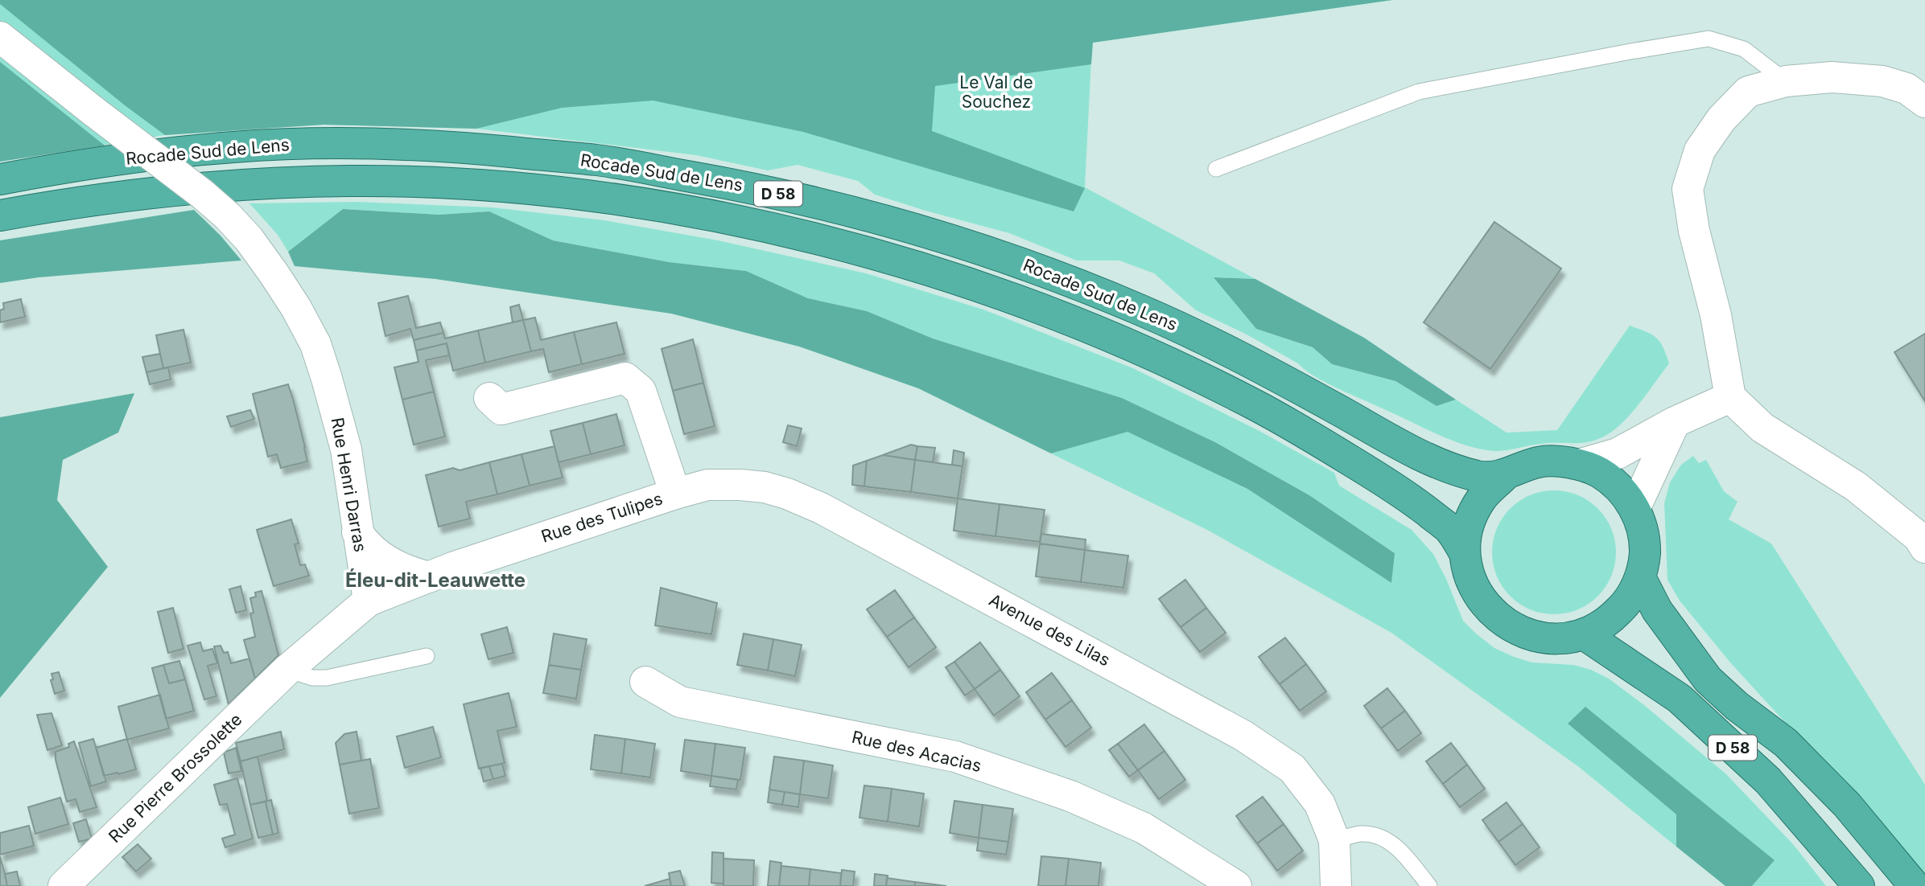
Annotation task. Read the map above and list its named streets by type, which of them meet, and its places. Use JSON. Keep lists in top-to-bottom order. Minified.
{"streets":{"highway":["Rocade Sud de Lens","D 58"],"street":["Rue Henri Darras","Rue des Tulipes","Avenue des Lilas","Rue des Acacias","Rue Pierre Brossolette"]},"crossings":[["Rocade Sud de Lens","D 58"],["Rue Henri Darras","Rue des Tulipes"],["Rue Henri Darras","Rue Pierre Brossolette"],["Rue des Tulipes","Avenue des Lilas"],["Rue des Tulipes","Rue Pierre Brossolette"]],"districts":["Éleu-dit-Leauwette"],"parks":["Le Val de Souchez"]}
